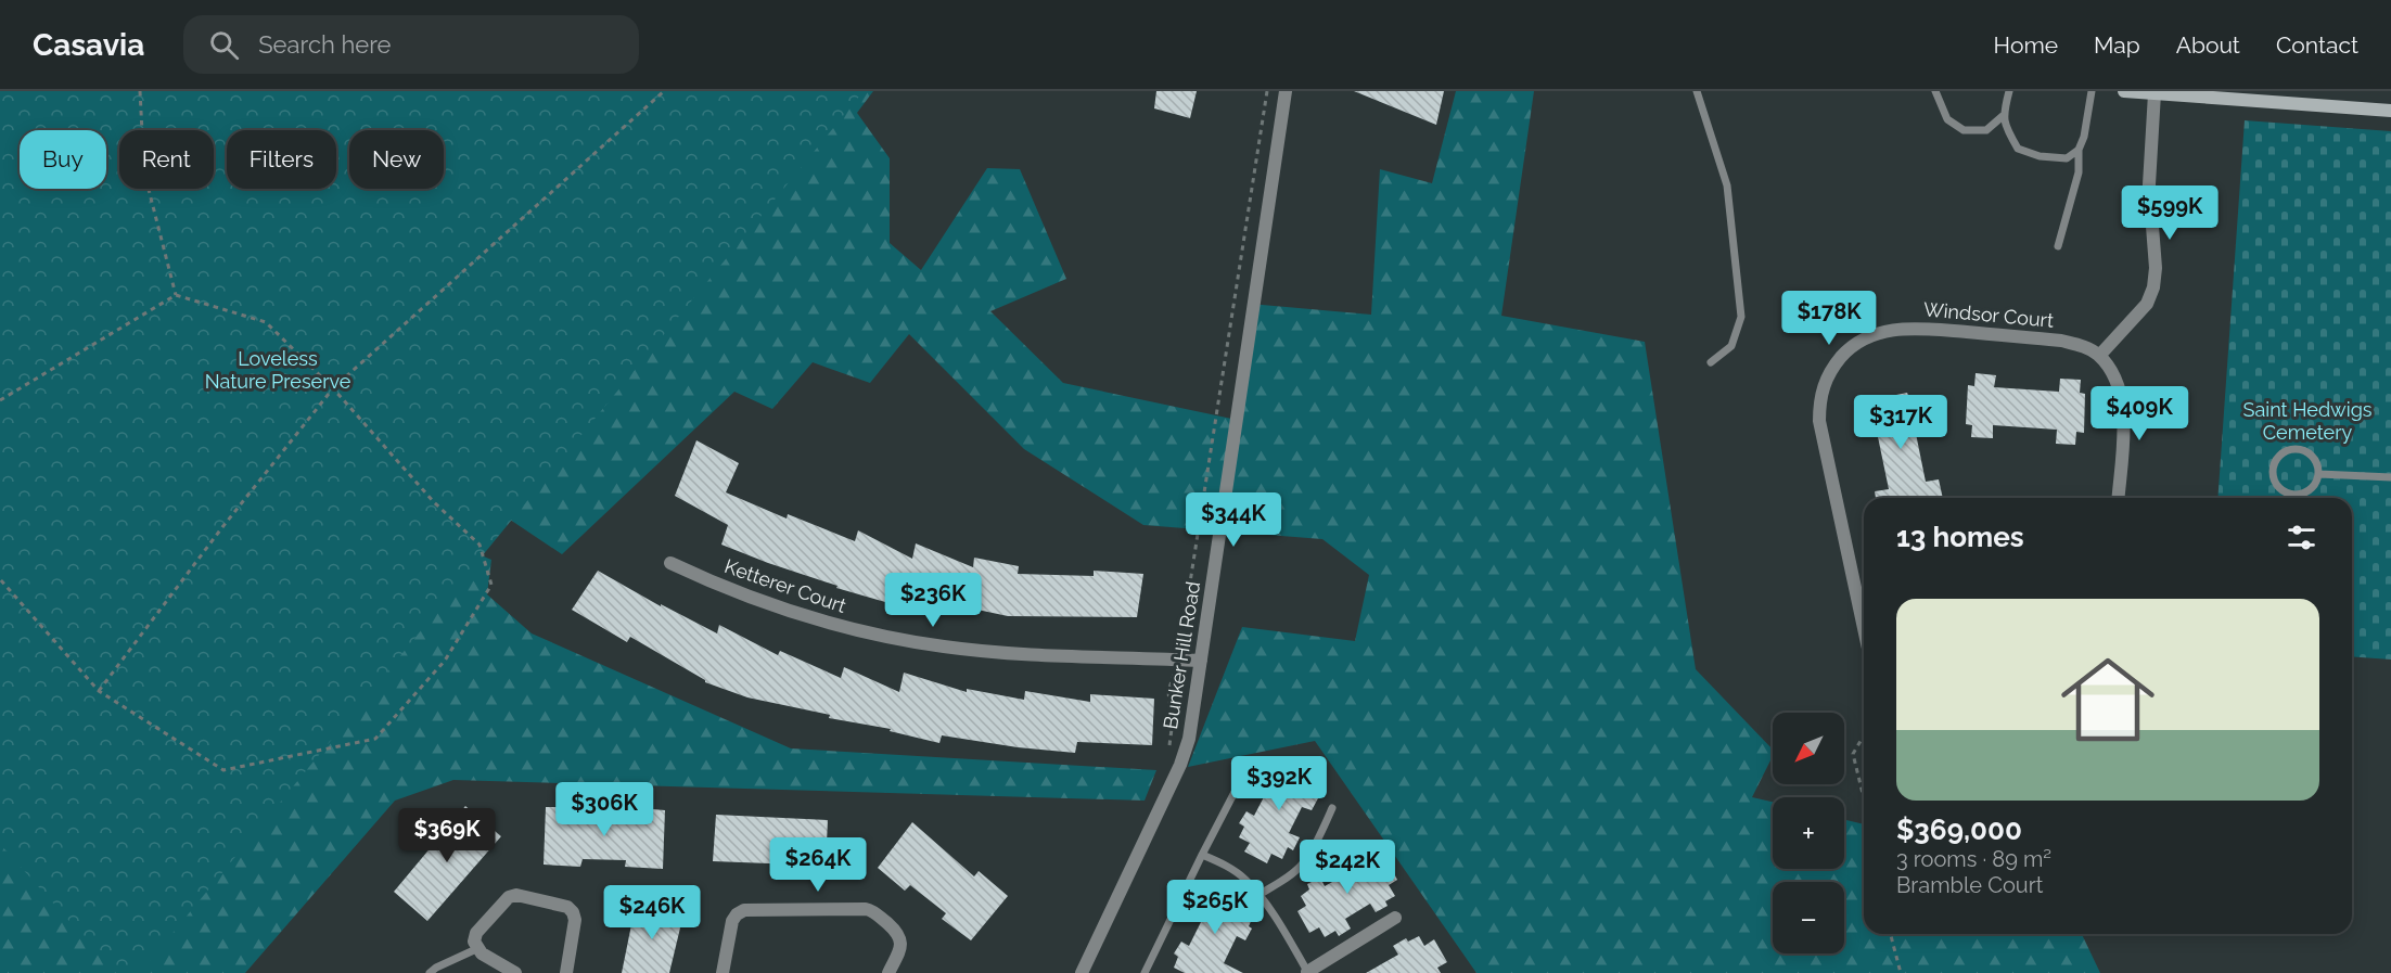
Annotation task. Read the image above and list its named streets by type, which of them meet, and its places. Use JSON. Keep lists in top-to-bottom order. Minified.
{"streets":{"street":["Windsor Court","Ketterer Court","Bunker Hill Road"]},"crossings":[["Ketterer Court","Bunker Hill Road"]],"parks":["Loveless Nature Preserve","Saint Hedwigs Cemetery"],"north":"bottom left","page":{"header":"Casavia","search":"Search here","nav":["Home","Map","About","Contact"],"chip":["Buy","Rent","Filters","New"],"price":["$599K","$178K","$409K","$317K","$344K","$236K","$392K","$306K","$369K","$264K","$242K","$265K","$246K"],"heading":"13 homes","list":[{"name":"$369,000","note":"3 rooms · 89 m² · Bramble Court"}],"map_buttons":["+","−"]}}
